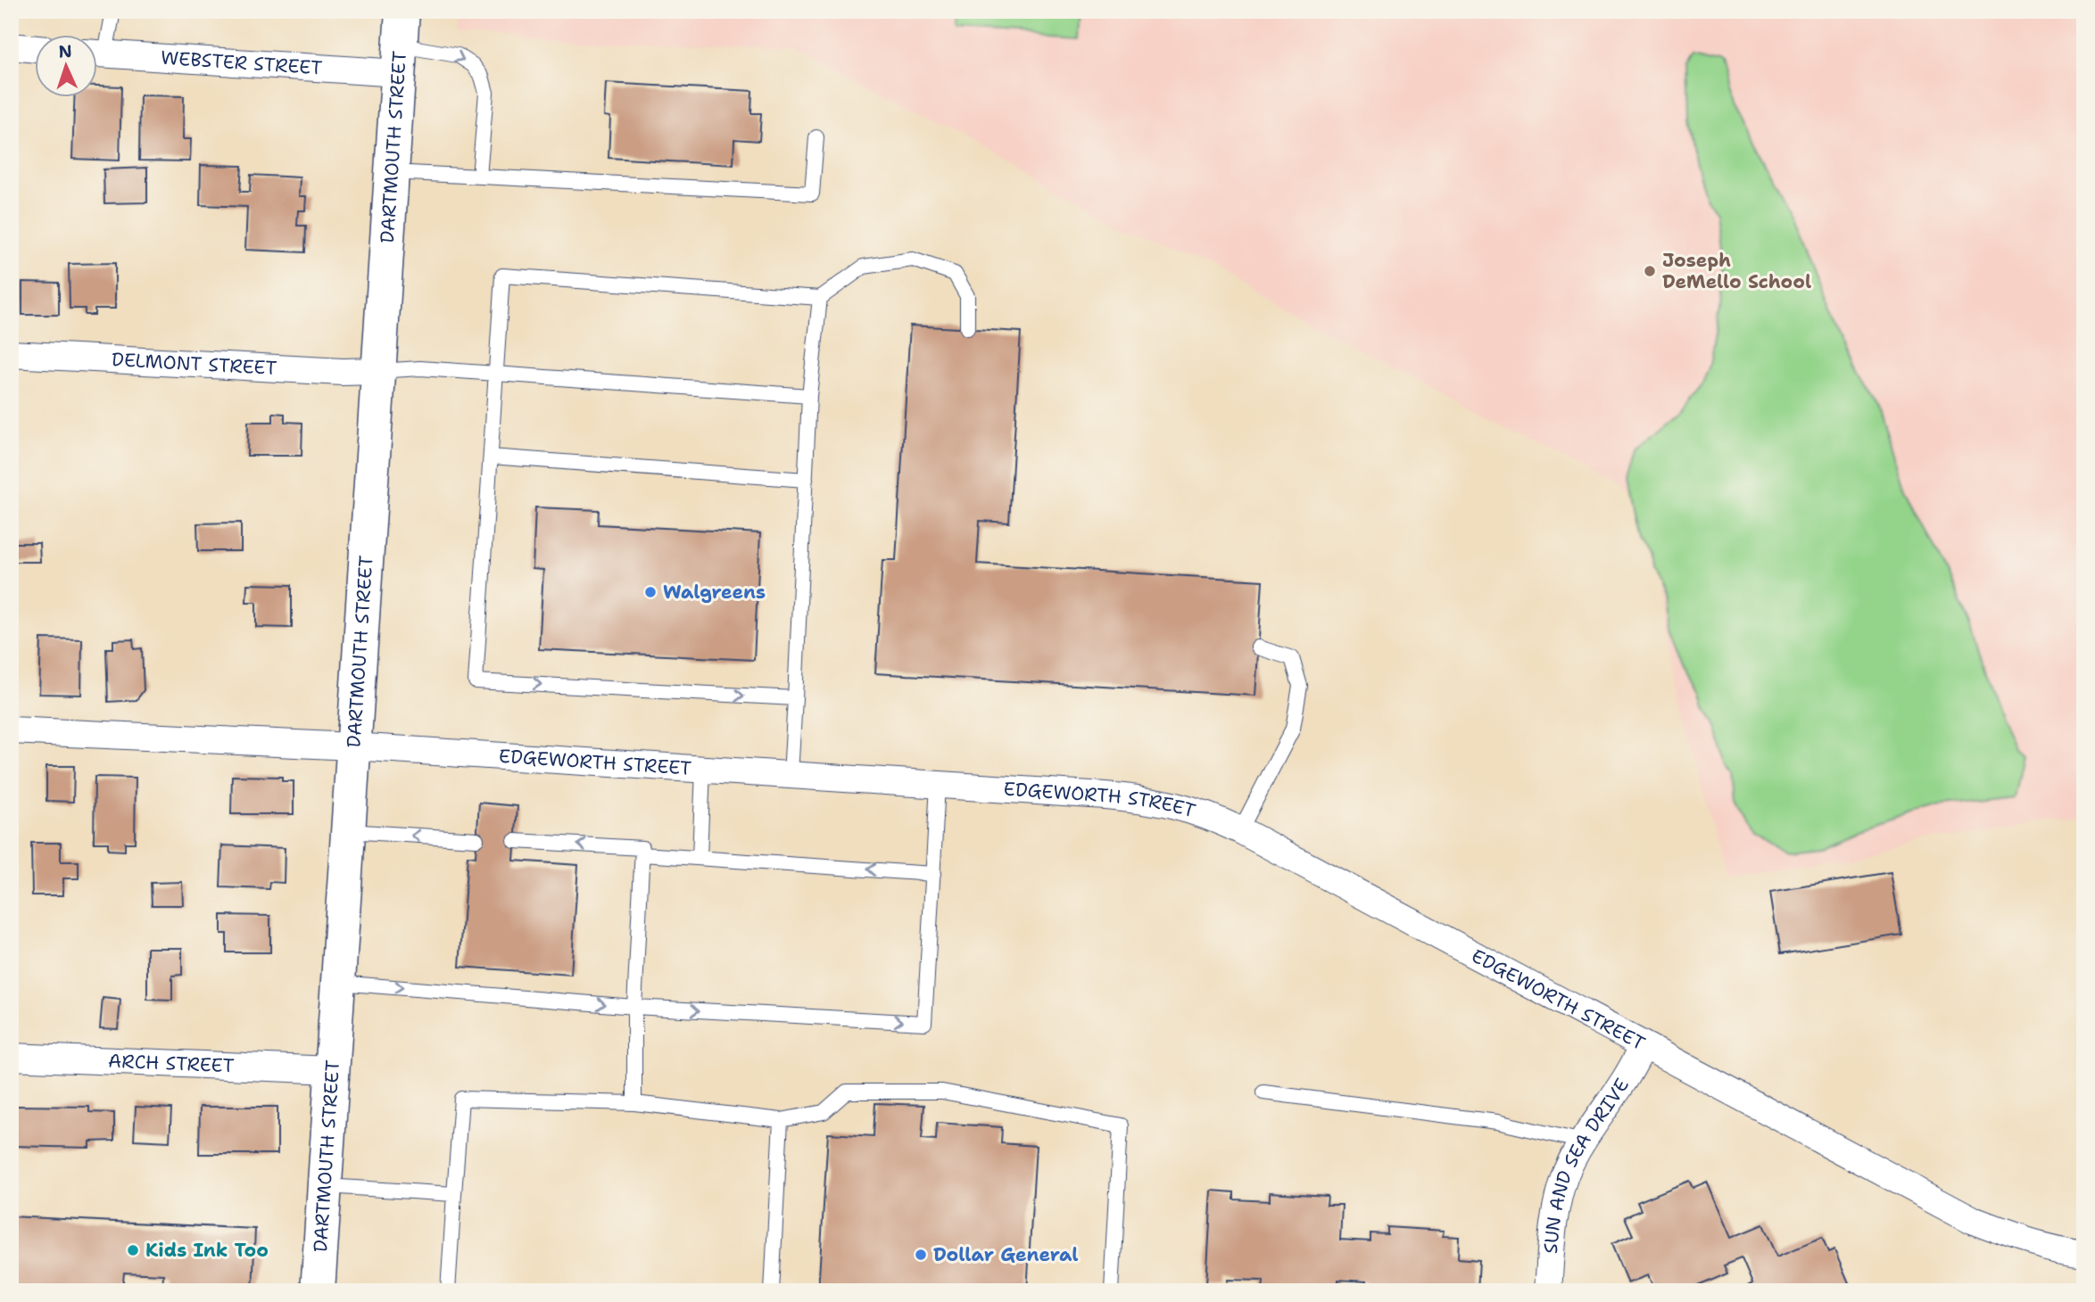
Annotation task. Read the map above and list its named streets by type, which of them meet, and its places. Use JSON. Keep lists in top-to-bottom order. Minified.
{"streets":{"main road":["DARTMOUTH STREET"],"street":["WEBSTER STREET","DELMONT STREET","EDGEWORTH STREET","ARCH STREET","SUN AND SEA DRIVE"]},"crossings":[["WEBSTER STREET","DARTMOUTH STREET"],["DARTMOUTH STREET","DELMONT STREET"],["DARTMOUTH STREET","EDGEWORTH STREET"],["DARTMOUTH STREET","ARCH STREET"],["EDGEWORTH STREET","SUN AND SEA DRIVE"]],"places":["Joseph DeMello School","Walgreens","Kids Ink Too","Dollar General"],"north":"top"}
